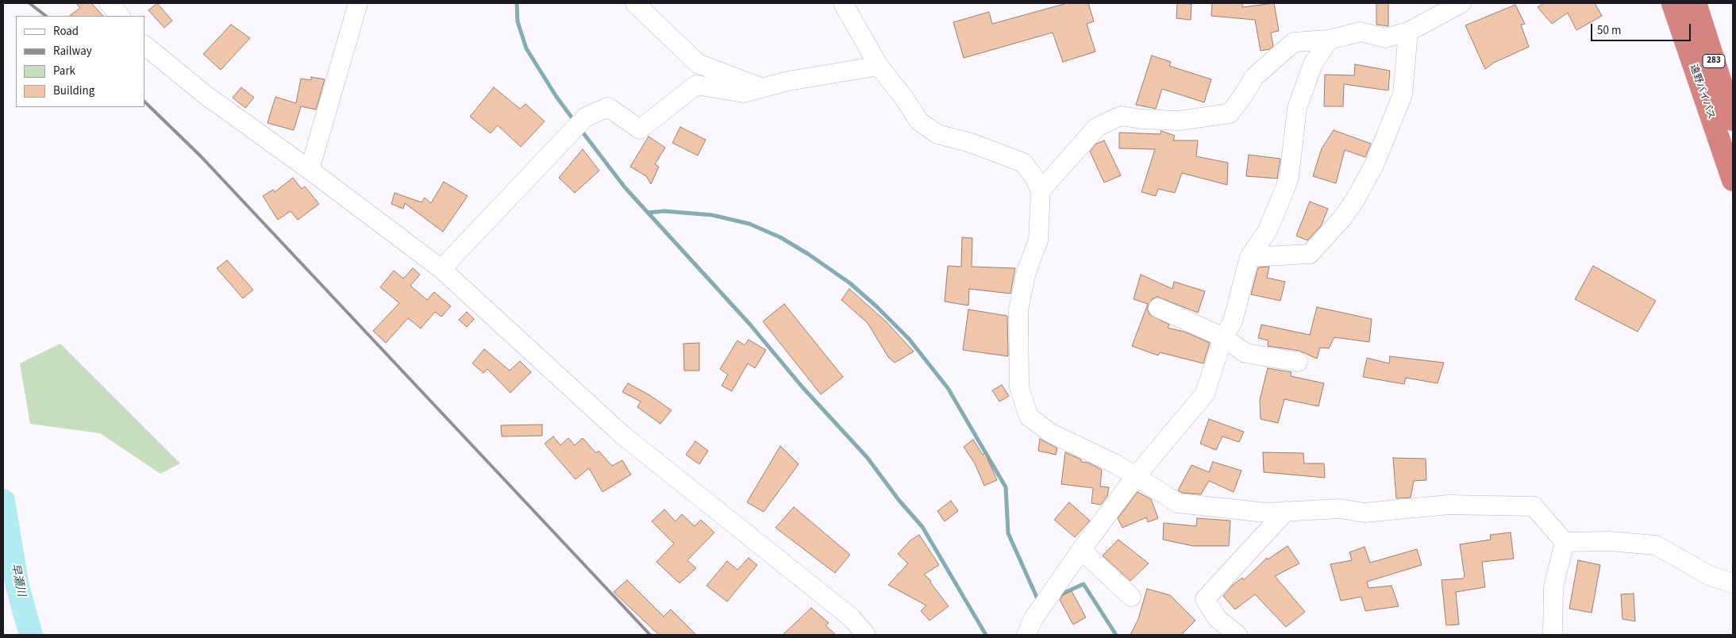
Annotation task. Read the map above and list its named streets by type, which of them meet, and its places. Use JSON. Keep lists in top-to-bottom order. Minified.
{"streets":{"highway":["283","遠野バイパス"]},"water":["早瀬川"],"legend":["Road","Railway","Park","Building"],"scale_bar":"50 m"}
